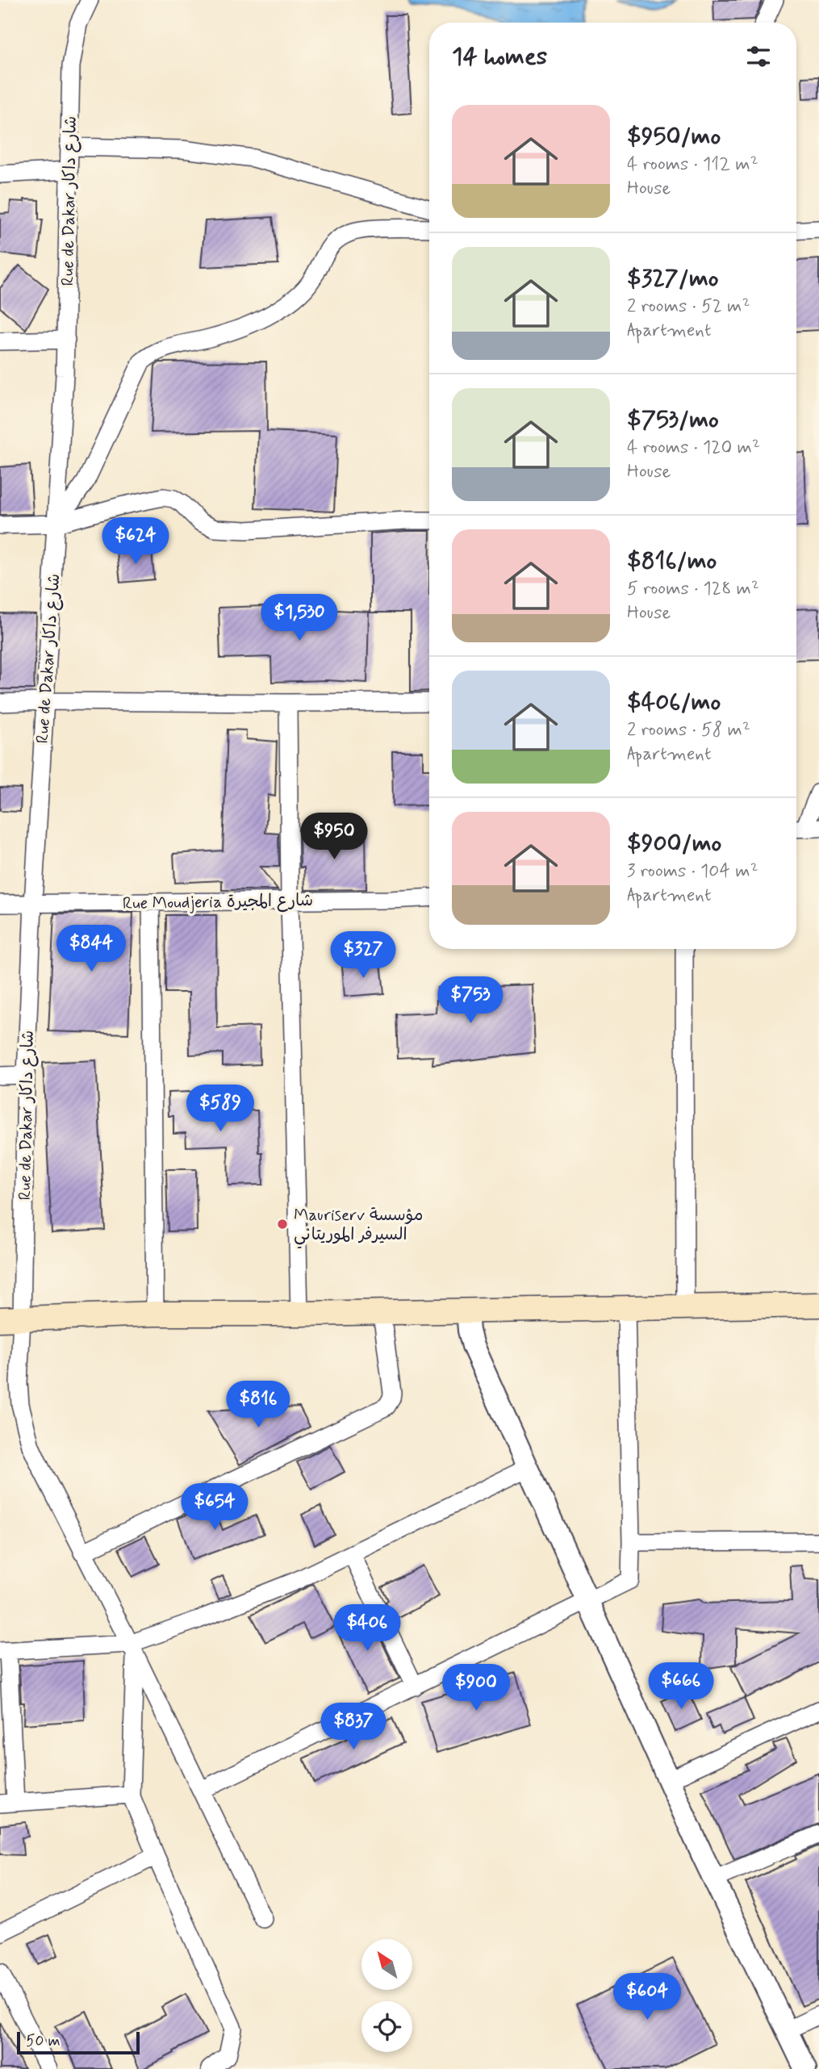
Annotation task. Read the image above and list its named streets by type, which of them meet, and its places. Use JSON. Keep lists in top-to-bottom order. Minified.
{"streets":{"street":["Rue de Dakar شارع داكار","Rue Moudjeria شارع المجيرة"]},"crossings":[["Rue de Dakar شارع داكار","Rue Moudjeria شارع المجيرة"]],"places":["Mauriserv مؤسسة السيرفر الموريتاني"],"scale_bar":"50 m","north":"top left","page":{"heading":"14 homes","list":[{"name":"$950/mo","note":"4 rooms · 112 m² · House"},{"name":"$327/mo","note":"2 rooms · 52 m² · Apartment"},{"name":"$753/mo","note":"4 rooms · 120 m² · House"},{"name":"$816/mo","note":"5 rooms · 128 m² · House"},{"name":"$406/mo","note":"2 rooms · 58 m² · Apartment"},{"name":"$900/mo","note":"3 rooms · 104 m² · Apartment"}],"price":["$624","$1,530","$950","$844","$327","$753","$589","$816","$654","$406","$666","$900","$837","$604"],"scale":"50 m"}}
